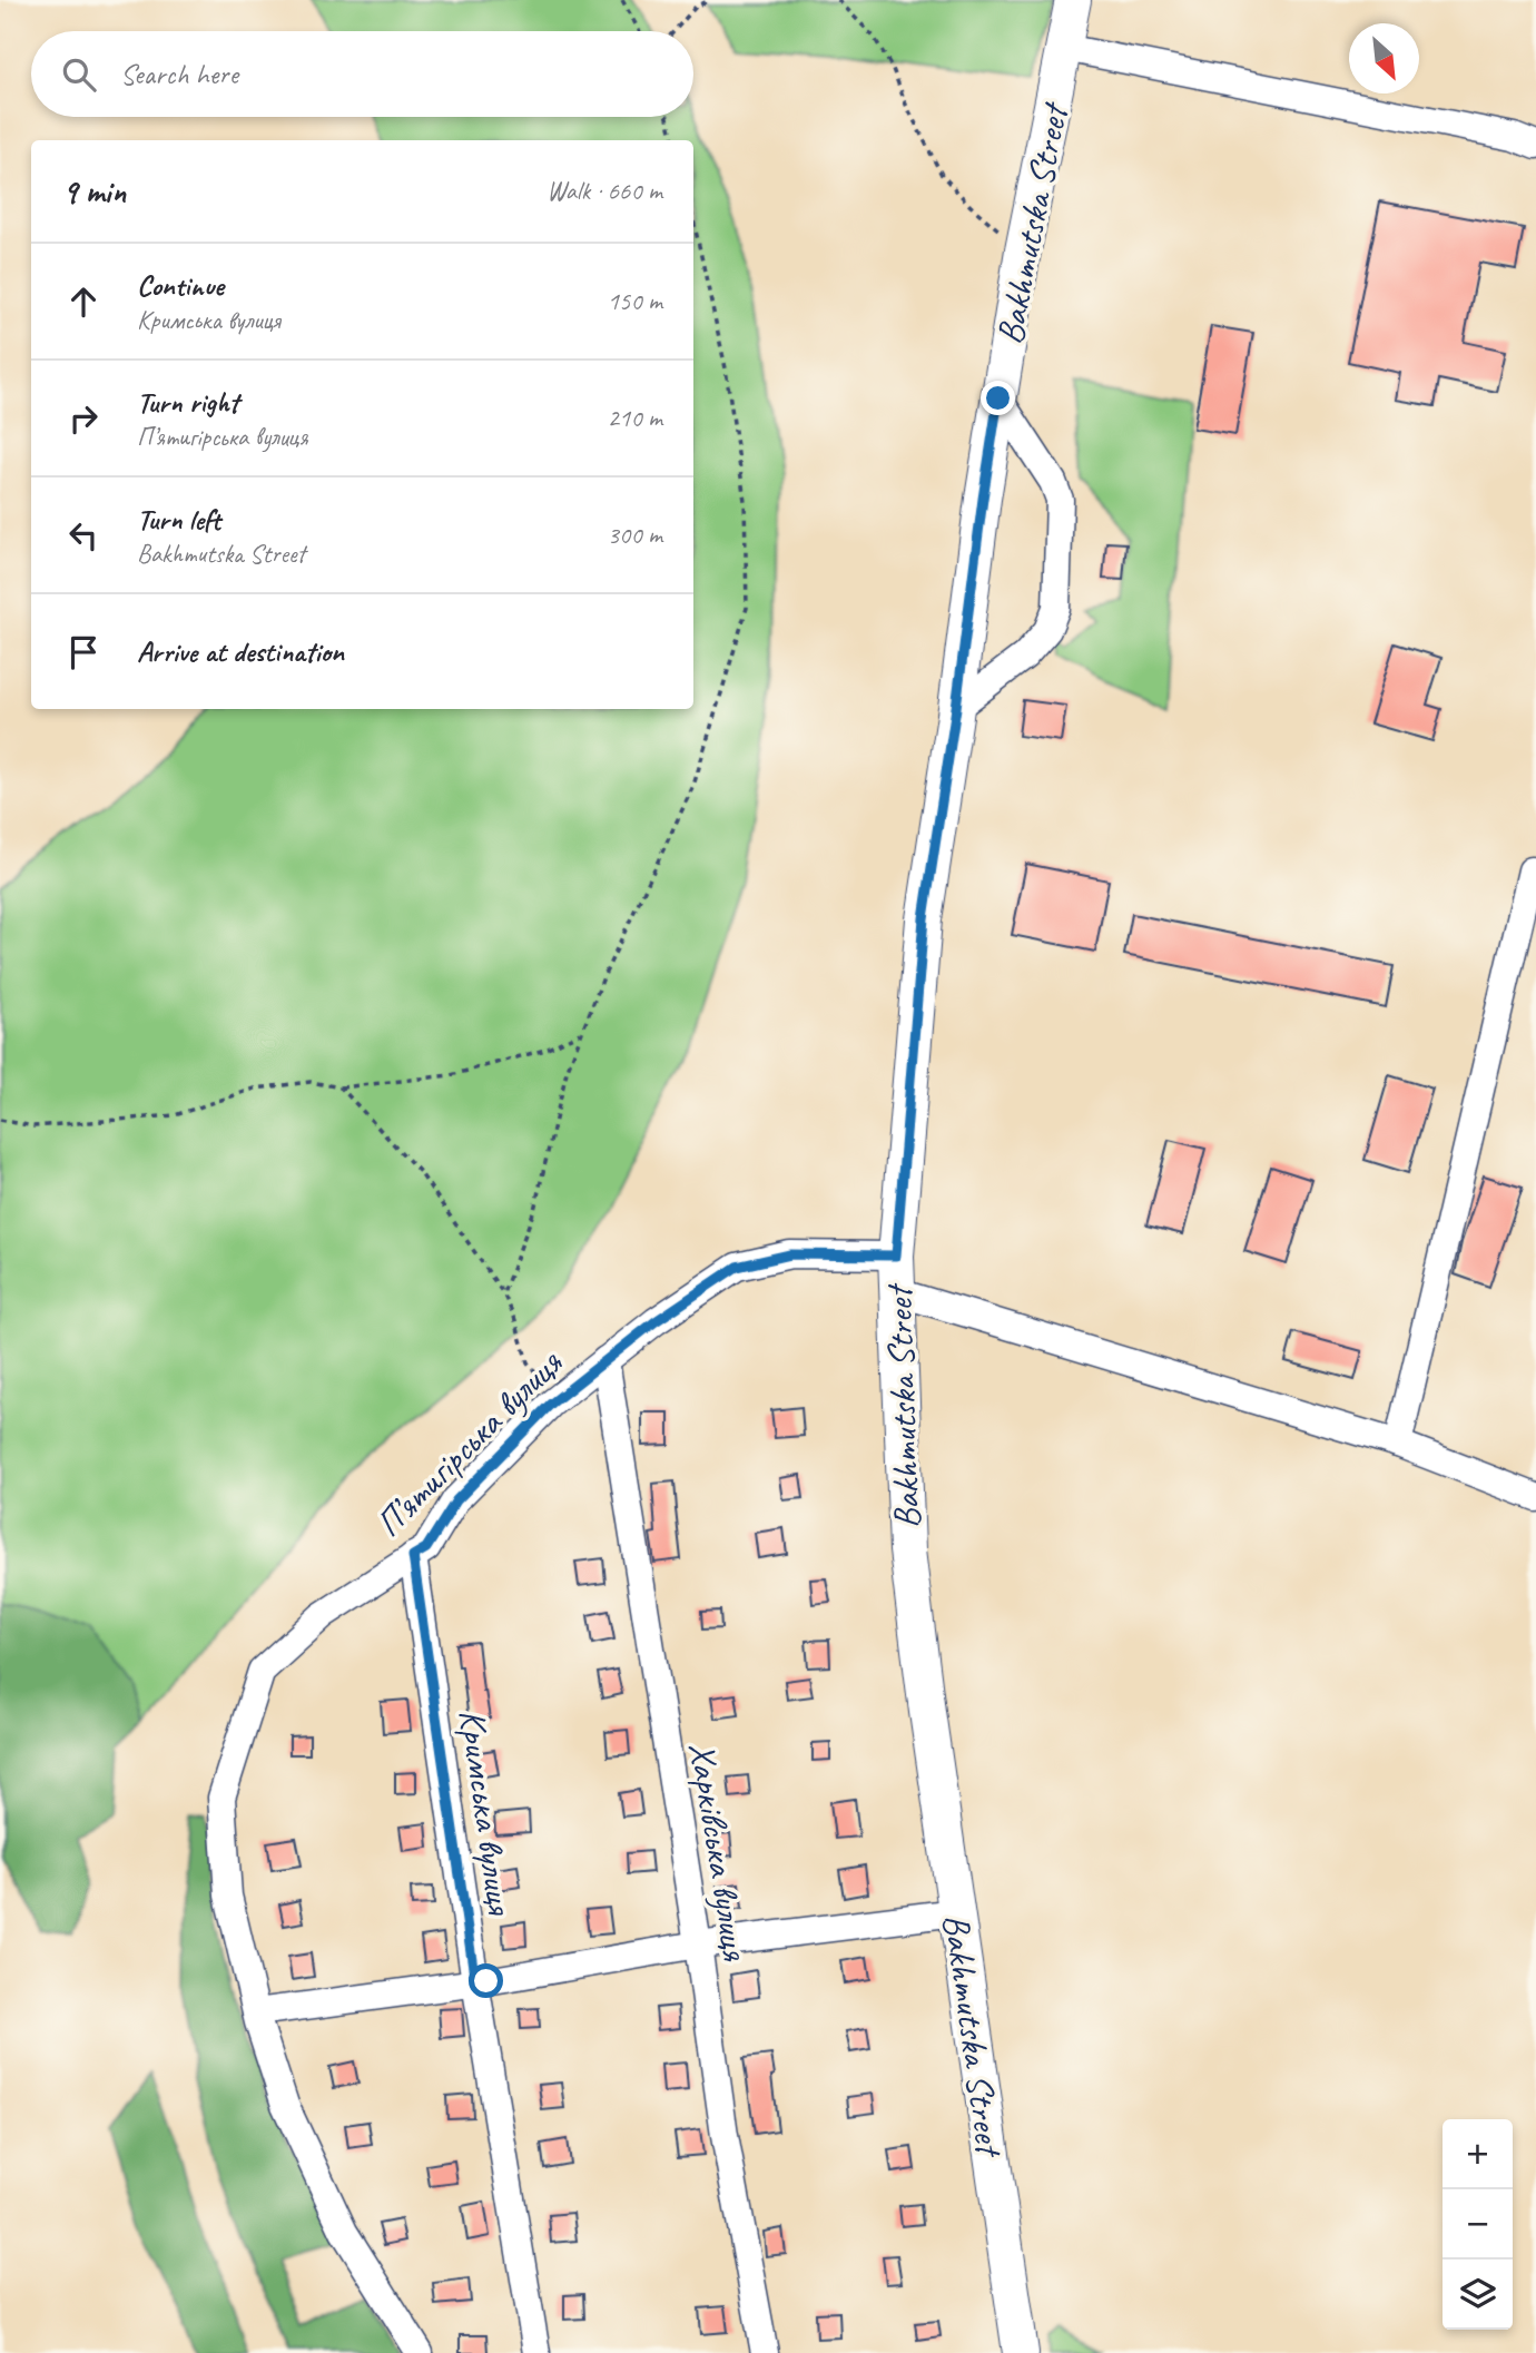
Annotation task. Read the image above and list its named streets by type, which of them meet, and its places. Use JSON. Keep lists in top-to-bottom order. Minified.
{"streets":{"main road":["Bakhmutska Street"],"street":["П’ятигірська вулиця","Кримська вулиця","Харківська вулиця"]},"crossings":[["Bakhmutska Street","П’ятигірська вулиця"],["П’ятигірська вулиця","Кримська вулиця"],["П’ятигірська вулиця","Харківська вулиця"]],"north":"bottom right","page":{"search":"Search here","heading":["9 min","Walk · 660 m"],"list":[["Continue","Кримська вулиця","150 m"],["Turn right","П’ятигірська вулиця","210 m"],["Turn left","Bakhmutska Street","300 m"],"Arrive at destination"],"map_buttons":["+","−"]}}
